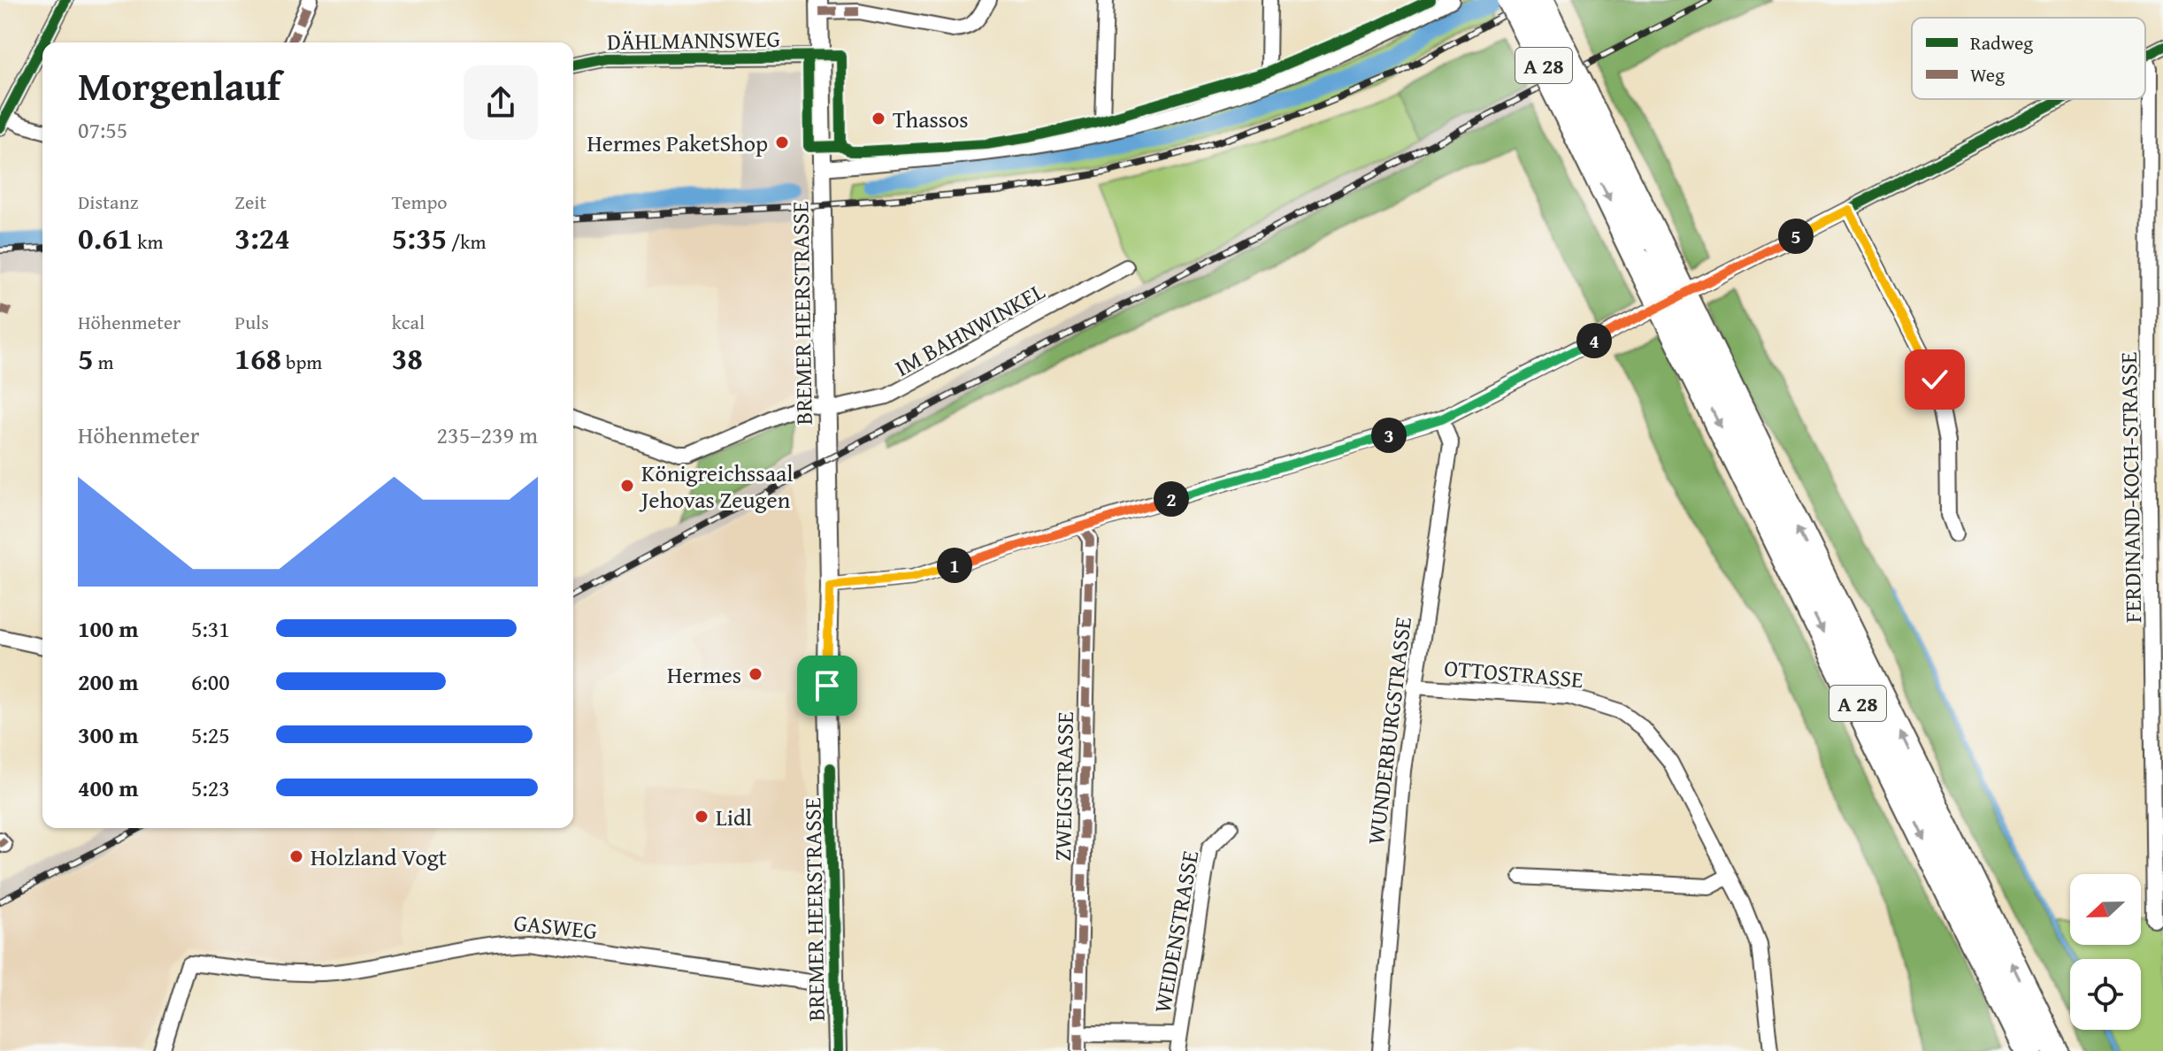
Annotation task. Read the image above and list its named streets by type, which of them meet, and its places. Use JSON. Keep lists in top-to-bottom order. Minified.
{"streets":{"highway":["A 28"],"street":["DÄHLMANNSWEG","BREMER HEERSTRASSE","IM BAHNWINKEL","FERDINAND-KOCH-STRASSE","OTTOSTRASSE","WUNDERBURGSTRASSE","ZWEIGSTRASSE","GASWEG","WEIDENSTRASSE"]},"crossings":[["DÄHLMANNSWEG","BREMER HEERSTRASSE"],["BREMER HEERSTRASSE","IM BAHNWINKEL"],["BREMER HEERSTRASSE","GASWEG"],["OTTOSTRASSE","WUNDERBURGSTRASSE"]],"places":["Thassos","Hermes PaketShop","Königreichssaal Jehovas Zeugen","Hermes","Lidl","Holzland Vogt"],"legend":["Radweg","Weg"],"north":"left","page":{"heading":["Morgenlauf","07:55"],"stats":[["Distanz","0.61 km"],["Zeit","3:24"],["Tempo","5:35 /km"],["Höhenmeter","5 m"],["Puls","168 bpm"],["kcal","38"]],"pins":["5","4","3","2","1"],"chart":["Höhenmeter","235–239 m"],"list":[{"name":"100 m","note":"5:31"},{"name":"200 m","note":"6:00"},{"name":"300 m","note":"5:25"},{"name":"400 m","note":"5:23"}]}}
